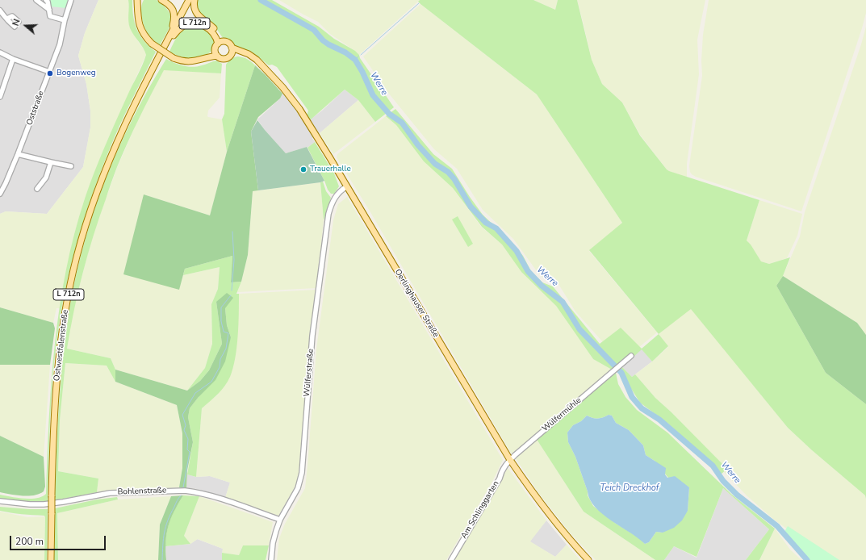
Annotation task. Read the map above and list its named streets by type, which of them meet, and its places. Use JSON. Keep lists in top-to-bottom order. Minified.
{"streets":{"main road":["L 712n","Oerlinghauser Straße","Ostwestfalenstraße"],"street":["Oststraße","Wülferstraße","Wülfermühle","Bohlenstraße","Am Schlinggarten"]},"crossings":[["L 712n","Oerlinghauser Straße"],["L 712n","Ostwestfalenstraße"],["Oerlinghauser Straße","Wülferstraße"],["Oerlinghauser Straße","Wülfermühle"],["Oerlinghauser Straße","Am Schlinggarten"],["Wülferstraße","Bohlenstraße"],["Wülfermühle","Am Schlinggarten"]],"water":["Werre","Teich Dreckhof"],"places":["Bogenweg","Trauerhalle"],"scale_bar":"200 m","north":"left"}
